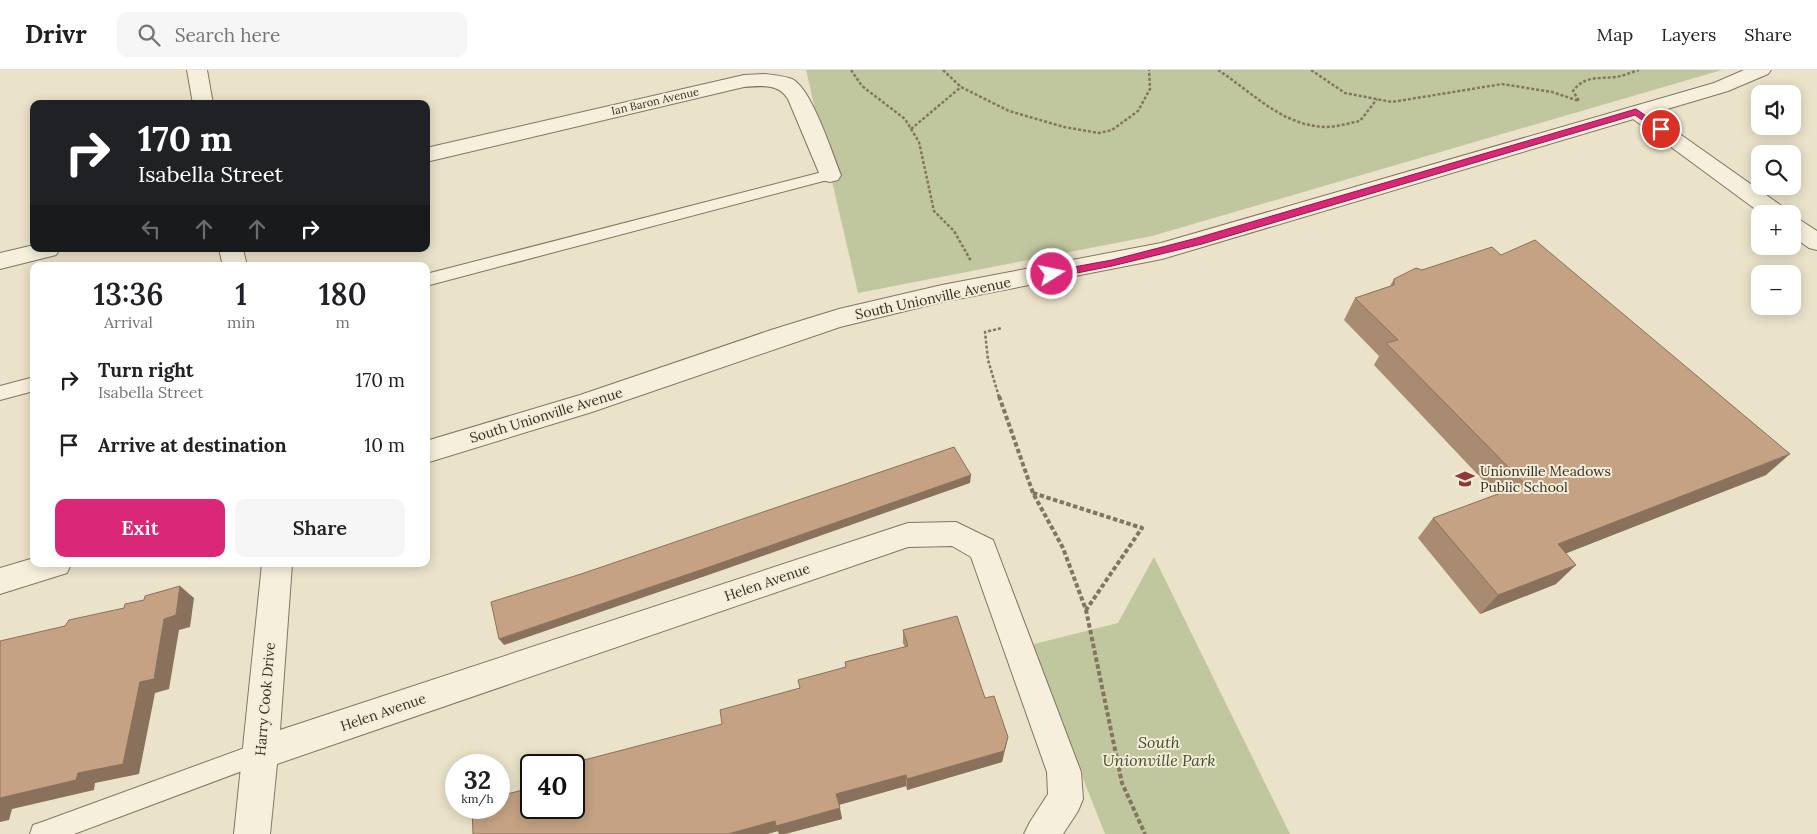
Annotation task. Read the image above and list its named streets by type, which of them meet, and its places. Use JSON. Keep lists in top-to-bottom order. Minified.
{"streets":{"street":["Ian Baron Avenue","South Unionville Avenue","Helen Avenue","Harry Cook Drive"]},"crossings":[["Helen Avenue","Harry Cook Drive"]],"parks":["South Unionville Park"],"places":{"school or university":["Unionville Meadows Public School"]},"page":{"header":"Drivr","search":"Search here","nav":["Map","Layers","Share"],"map_buttons":["+","−"],"turn":["170 m","Isabella Street"],"eta":["13:36","Arrival","1","min","180","m"],"list":[{"name":"Turn right","note":"Isabella Street","value":"170 m"},{"name":"Arrive at destination","value":"10 m"}],"buttons":["Exit","Share"],"speed":"32 km/h","limit":"40"}}
